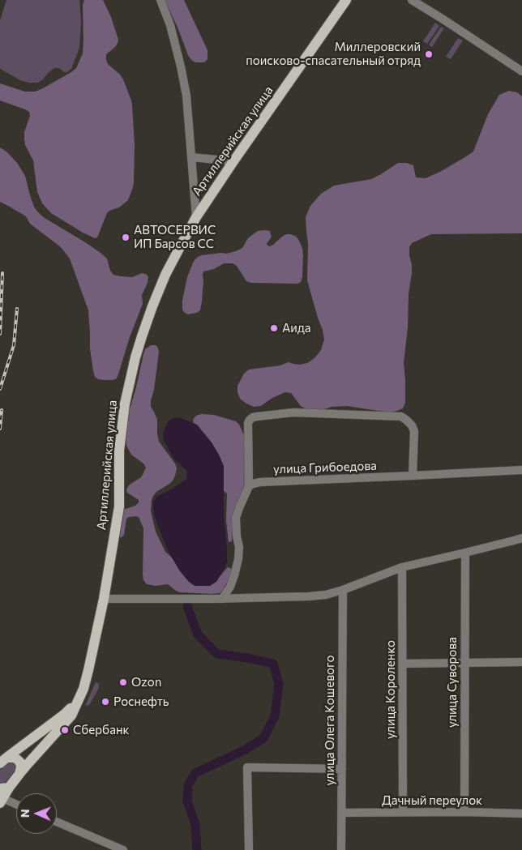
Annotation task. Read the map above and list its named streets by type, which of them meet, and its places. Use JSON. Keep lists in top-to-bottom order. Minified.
{"streets":{"main road":["Артиллерийская улица"],"street":["улица Грибоедова","улица Суворова","улица Короленко","улица Олега Кошевого","Дачный переулок"]},"crossings":[["улица Суворова","Дачный переулок"],["улица Короленко","Дачный переулок"],["улица Олега Кошевого","Дачный переулок"]],"places":["Миллеровский поисково-спасательный отряд","АВТОСЕРВИС ИП Барсов СС","Аида","Ozon","Роснефть","Сбербанк"],"north":"left"}
